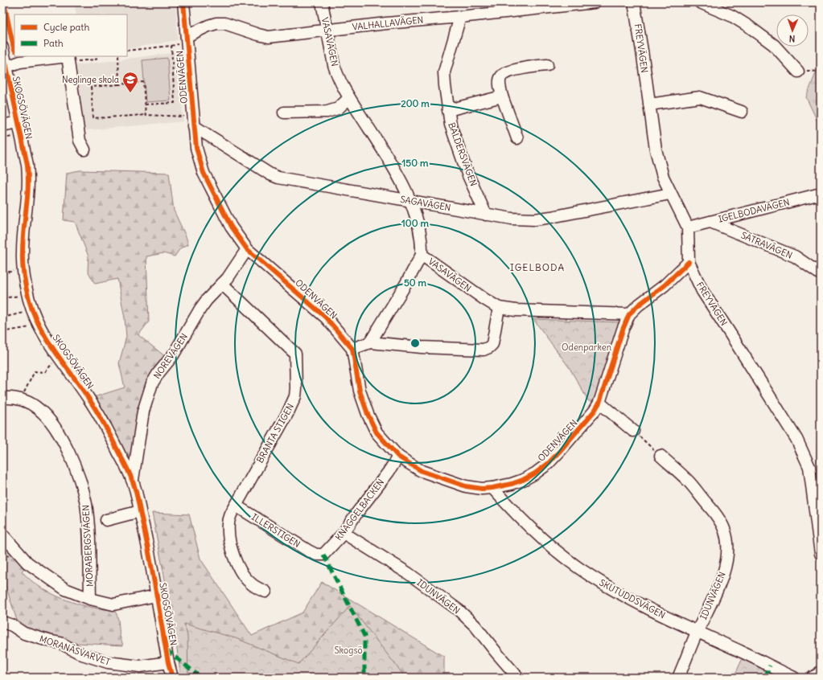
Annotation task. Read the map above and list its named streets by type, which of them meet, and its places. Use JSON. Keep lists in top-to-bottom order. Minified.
{"streets":{"street":["VALHALLAVÄGEN","VASAVÄGEN","FREYVÄGEN","ODENVÄGEN","SKOGSÖVÄGEN","BALDERSVÄGEN","SAGAVÄGEN","IGELBODAVÄGEN","SÄTRAVÄGEN","NOREVÄGEN","BRANTA STIGEN","KNAGGELBACKEN","ILLERSTIGEN","MORABERGSVÄGEN","IDUNVÄGEN","SKUTUDDSVÄGEN","MORANÄSVARVET"]},"crossings":[["VALHALLAVÄGEN","VASAVÄGEN"],["VALHALLAVÄGEN","ODENVÄGEN"],["VALHALLAVÄGEN","BALDERSVÄGEN"],["VASAVÄGEN","ODENVÄGEN"],["VASAVÄGEN","SAGAVÄGEN"],["FREYVÄGEN","ODENVÄGEN"],["FREYVÄGEN","SAGAVÄGEN"],["FREYVÄGEN","IGELBODAVÄGEN"],["ODENVÄGEN","SAGAVÄGEN"],["ODENVÄGEN","NOREVÄGEN"],["ODENVÄGEN","KNAGGELBACKEN"],["ODENVÄGEN","SKUTUDDSVÄGEN"],["SKOGSÖVÄGEN","NOREVÄGEN"],["SKOGSÖVÄGEN","MORABERGSVÄGEN"],["SKOGSÖVÄGEN","MORANÄSVARVET"],["BALDERSVÄGEN","SAGAVÄGEN"],["IGELBODAVÄGEN","SÄTRAVÄGEN"],["NOREVÄGEN","BRANTA STIGEN"],["BRANTA STIGEN","ILLERSTIGEN"],["KNAGGELBACKEN","ILLERSTIGEN"],["KNAGGELBACKEN","IDUNVÄGEN"],["IDUNVÄGEN","SKUTUDDSVÄGEN"]],"districts":["IGELBODA"],"parks":["Odenparken","Skogsö"],"places":{"school or university":["Neglinge skola"]},"legend":["Cycle path","Path"],"north":"bottom","rings":["200 m","150 m","100 m","50 m"]}
